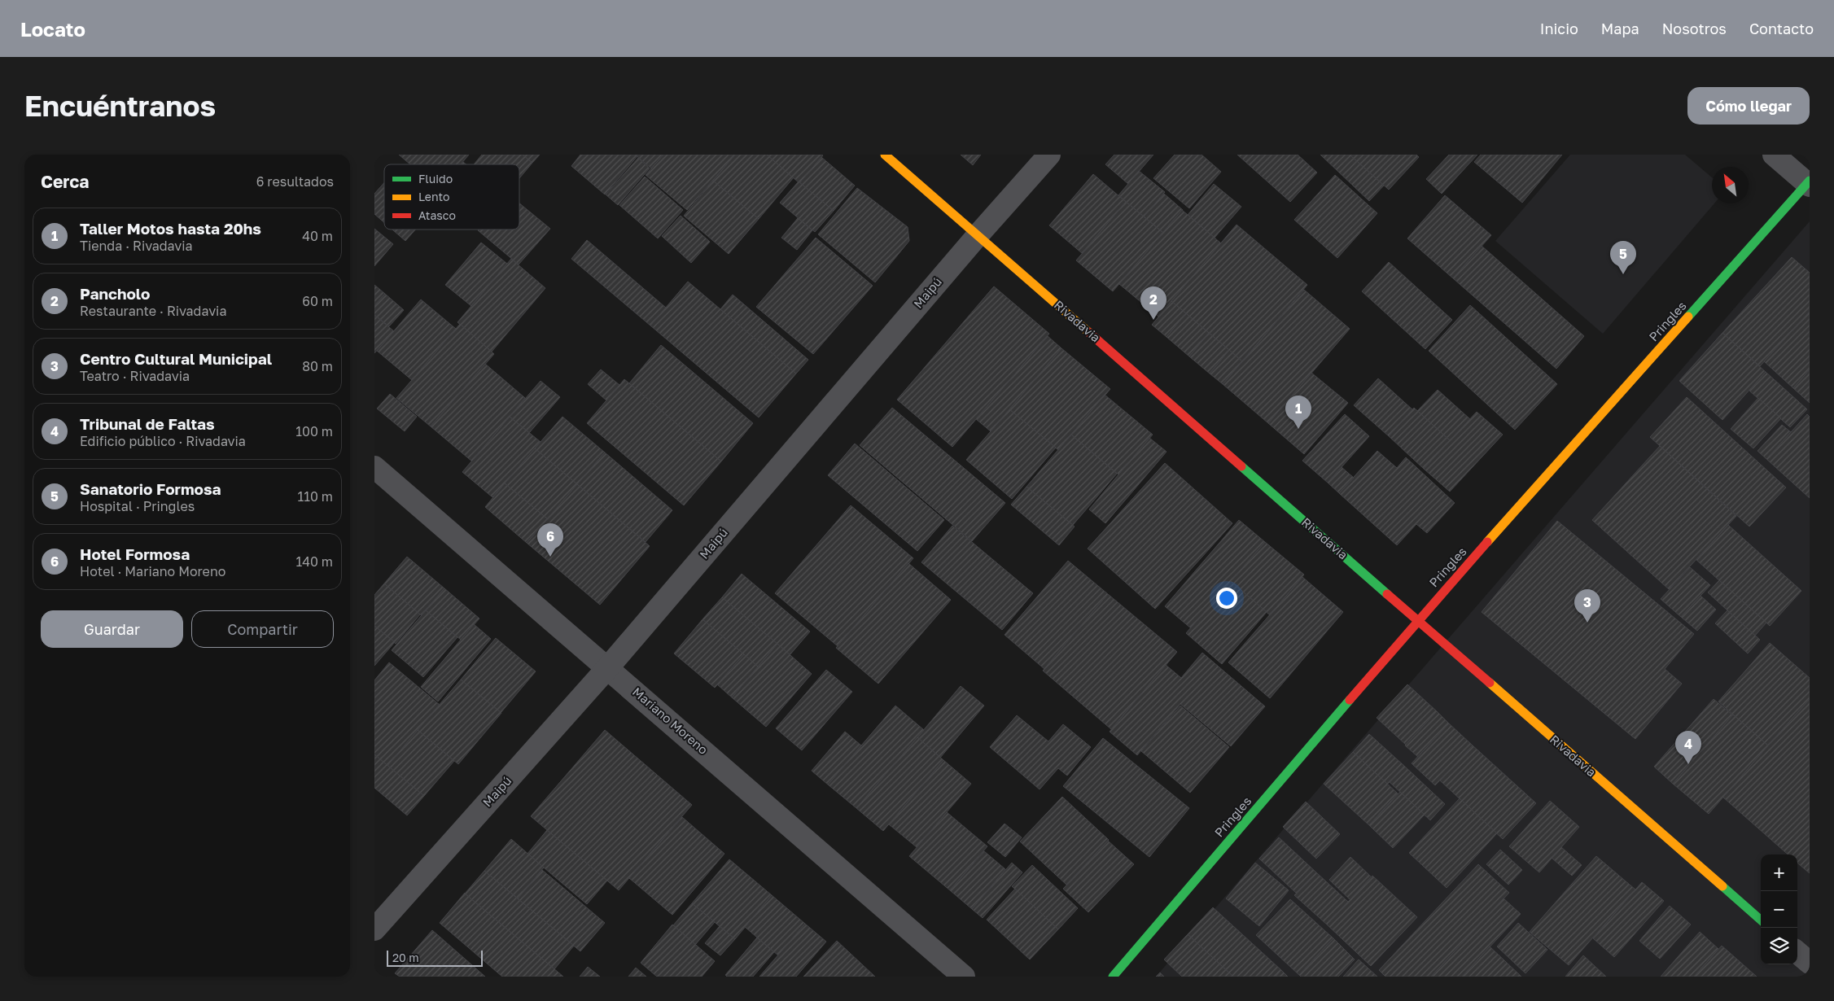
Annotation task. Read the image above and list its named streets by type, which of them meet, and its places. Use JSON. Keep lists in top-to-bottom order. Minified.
{"streets":{"street":["Maipú","Rivadavia","Pringles","Mariano Moreno"]},"crossings":[["Maipú","Rivadavia"],["Maipú","Mariano Moreno"],["Rivadavia","Pringles"]],"legend":["Fluido","Lento","Atasco"],"scale_bar":"20 m","north":"top left","page":{"header":"Locato","nav":["Inicio","Mapa","Nosotros","Contacto"],"buttons":["Cómo llegar",["Guardar","Compartir"]],"title":"Encuéntranos","heading":["Cerca","6 resultados"],"list":[{"mark":"1","name":"Taller Motos hasta 20hs","note":"Tienda · Rivadavia","value":"40 m"},{"mark":"2","name":"Pancholo","note":"Restaurante · Rivadavia","value":"60 m"},{"mark":"3","name":"Centro Cultural Municipal","note":"Teatro · Rivadavia","value":"80 m"},{"mark":"4","name":"Tribunal de Faltas","note":"Edificio público · Rivadavia","value":"100 m"},{"mark":"5","name":"Sanatorio Formosa","note":"Hospital · Pringles","value":"110 m"},{"mark":"6","name":"Hotel Formosa","note":"Hotel · Mariano Moreno","value":"140 m"}],"pins":["5","2","1","6","3","4"],"map_buttons":["+","−"],"scale":"20 m"}}
